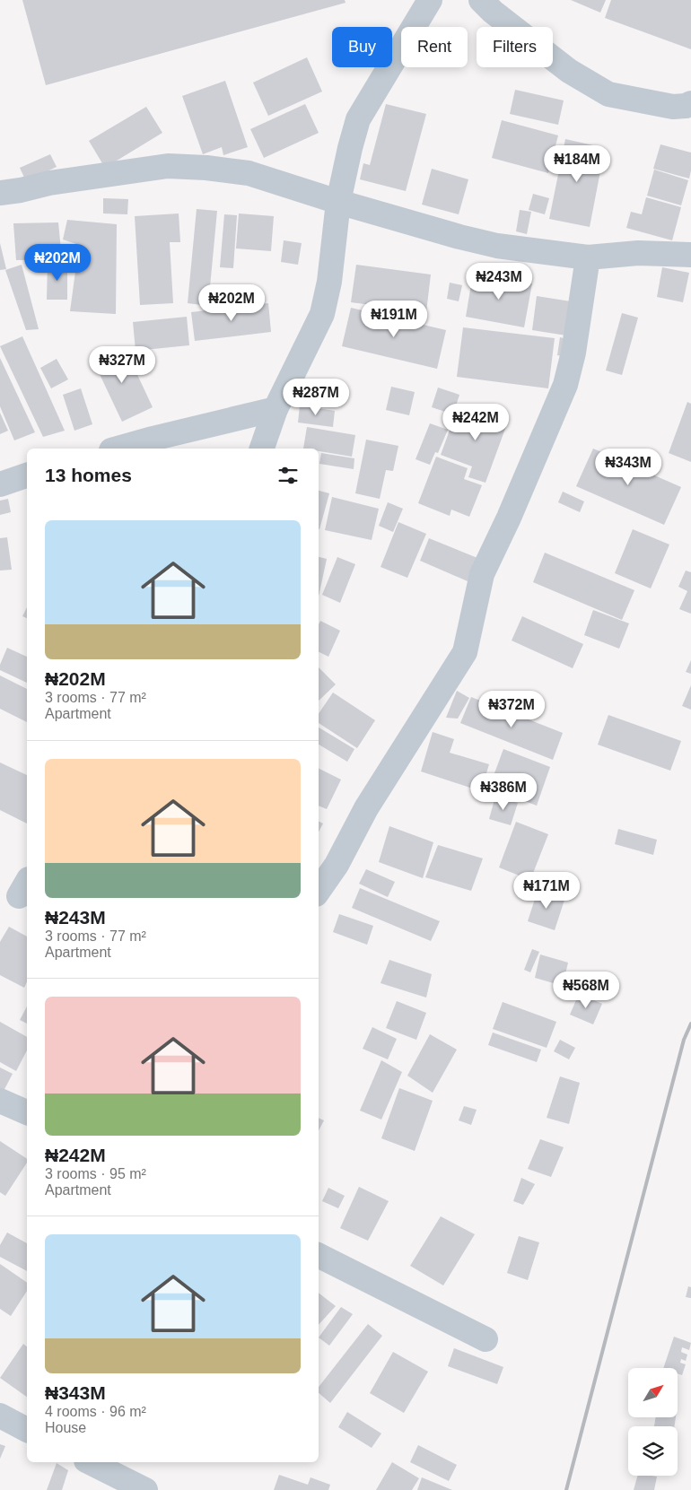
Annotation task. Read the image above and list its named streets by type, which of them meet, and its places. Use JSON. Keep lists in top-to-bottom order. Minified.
{"north":"top right","page":{"chip":["Buy","Rent","Filters"],"price":["₦184M","₦202M","₦243M","₦202M","₦191M","₦327M","₦287M","₦242M","₦343M","₦372M","₦386M","₦171M","₦568M"],"heading":"13 homes","list":[{"name":"₦202M","note":"3 rooms · 77 m² · Apartment"},{"name":"₦243M","note":"3 rooms · 77 m² · Apartment"},{"name":"₦242M","note":"3 rooms · 95 m² · Apartment"},{"name":"₦343M","note":"4 rooms · 96 m² · House"}]}}
